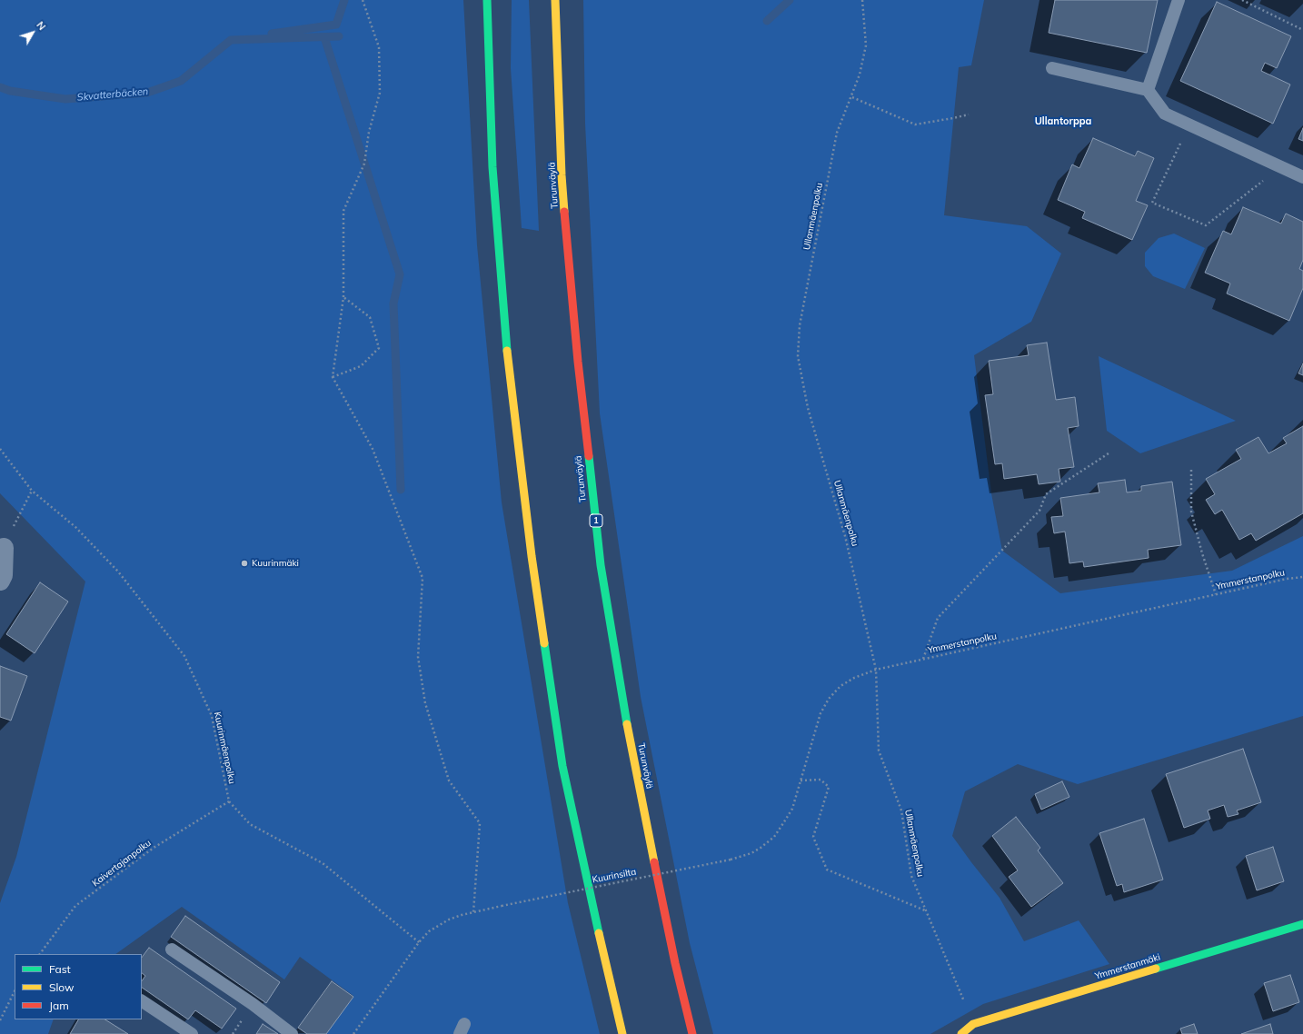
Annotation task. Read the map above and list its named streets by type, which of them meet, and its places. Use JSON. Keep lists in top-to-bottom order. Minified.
{"streets":{"main road":["Turunväylä","1","Ymmerstanmäki"],"path":["Ullanmäenpolku","Ymmerstanpolku","Kuurinmäenpolku","Kaivertajanpolku","Kuurinsilta"]},"crossings":[["Ullanmäenpolku","Ymmerstanpolku"],["Ullanmäenpolku","Ymmerstanmäki"],["Ymmerstanpolku","Kuurinsilta"],["Kuurinmäenpolku","Kaivertajanpolku"]],"districts":["Ullantorppa"],"water":["Skvatterbäcken"],"places":["Kuurinmäki"],"legend":["Fast","Slow","Jam"],"north":"top right"}
